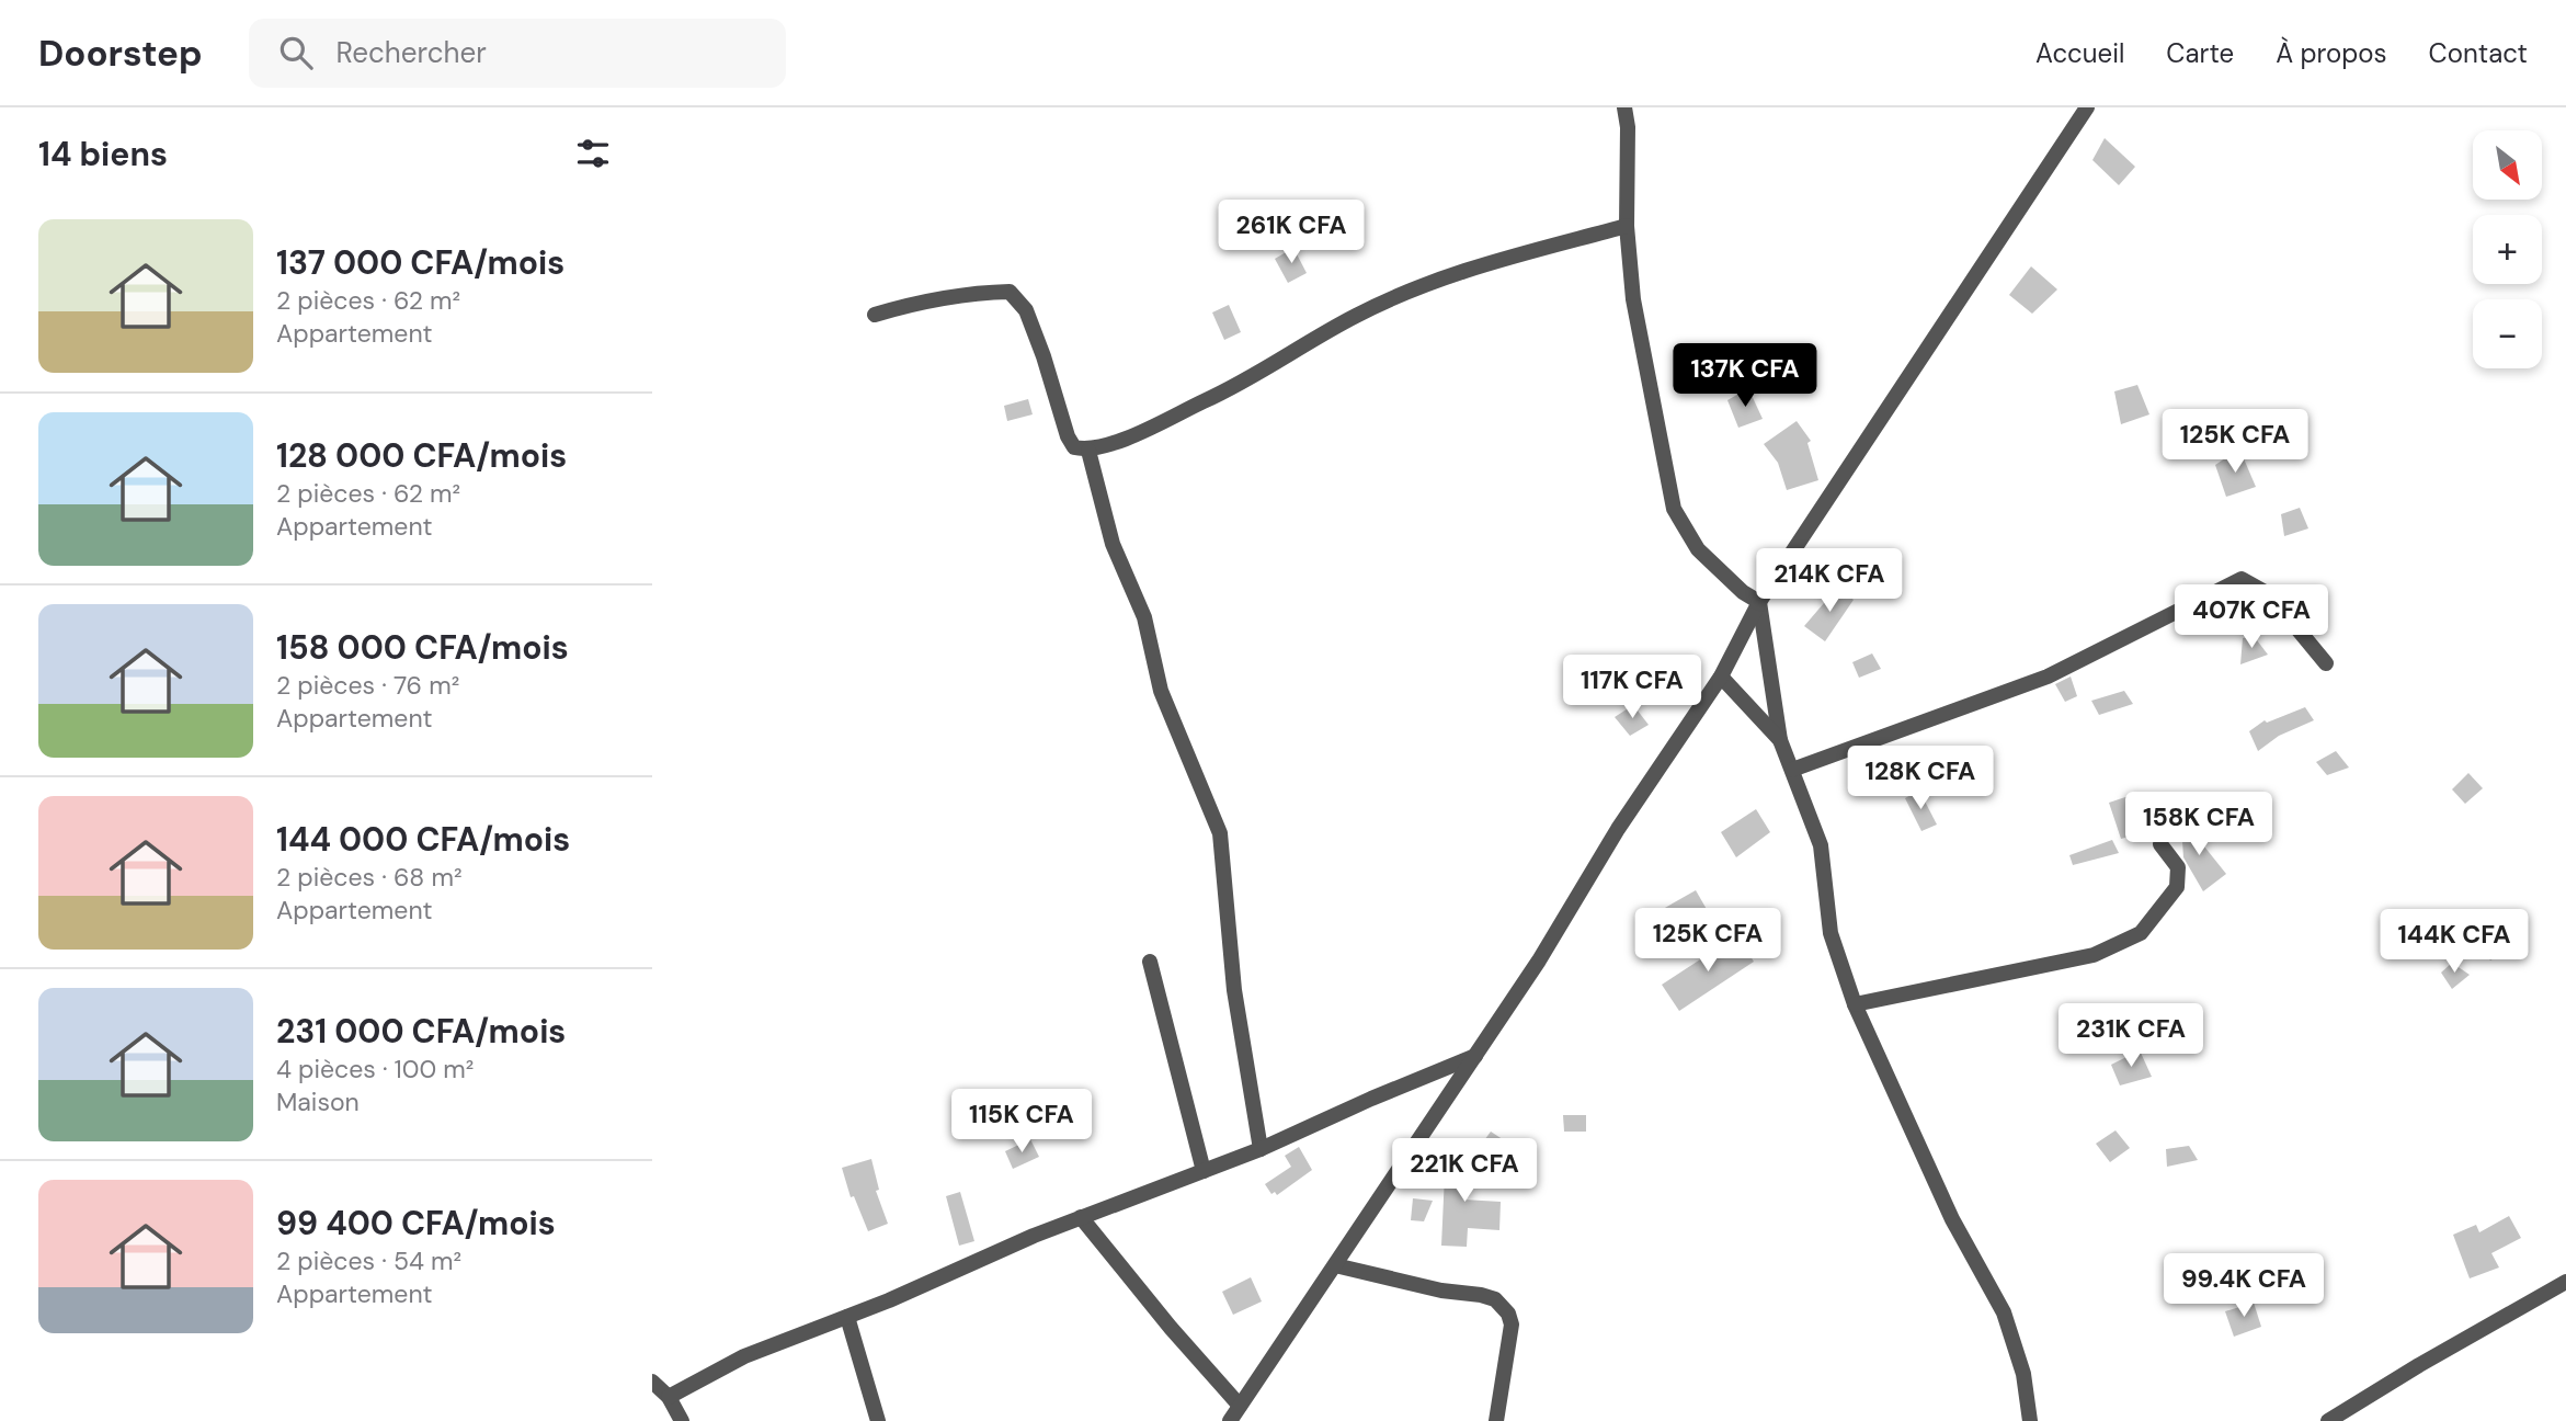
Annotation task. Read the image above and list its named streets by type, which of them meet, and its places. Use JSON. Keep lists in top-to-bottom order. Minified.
{"north":"bottom right","page":{"header":"Doorstep","search":"Rechercher","nav":["Accueil","Carte","À propos","Contact"],"heading":"14 biens","map_buttons":["+","−"],"list":[{"name":"137 000 CFA/mois","note":"2 pièces · 62 m² · Appartement"},{"name":"128 000 CFA/mois","note":"2 pièces · 62 m² · Appartement"},{"name":"158 000 CFA/mois","note":"2 pièces · 76 m² · Appartement"},{"name":"144 000 CFA/mois","note":"2 pièces · 68 m² · Appartement"},{"name":"231 000 CFA/mois","note":"4 pièces · 100 m² · Maison"},{"name":"99 400 CFA/mois","note":"2 pièces · 54 m² · Appartement"}],"price":["261K CFA","137K CFA","125K CFA","214K CFA","407K CFA","117K CFA","128K CFA","158K CFA","125K CFA","144K CFA","231K CFA","115K CFA","221K CFA","99.4K CFA"]}}
